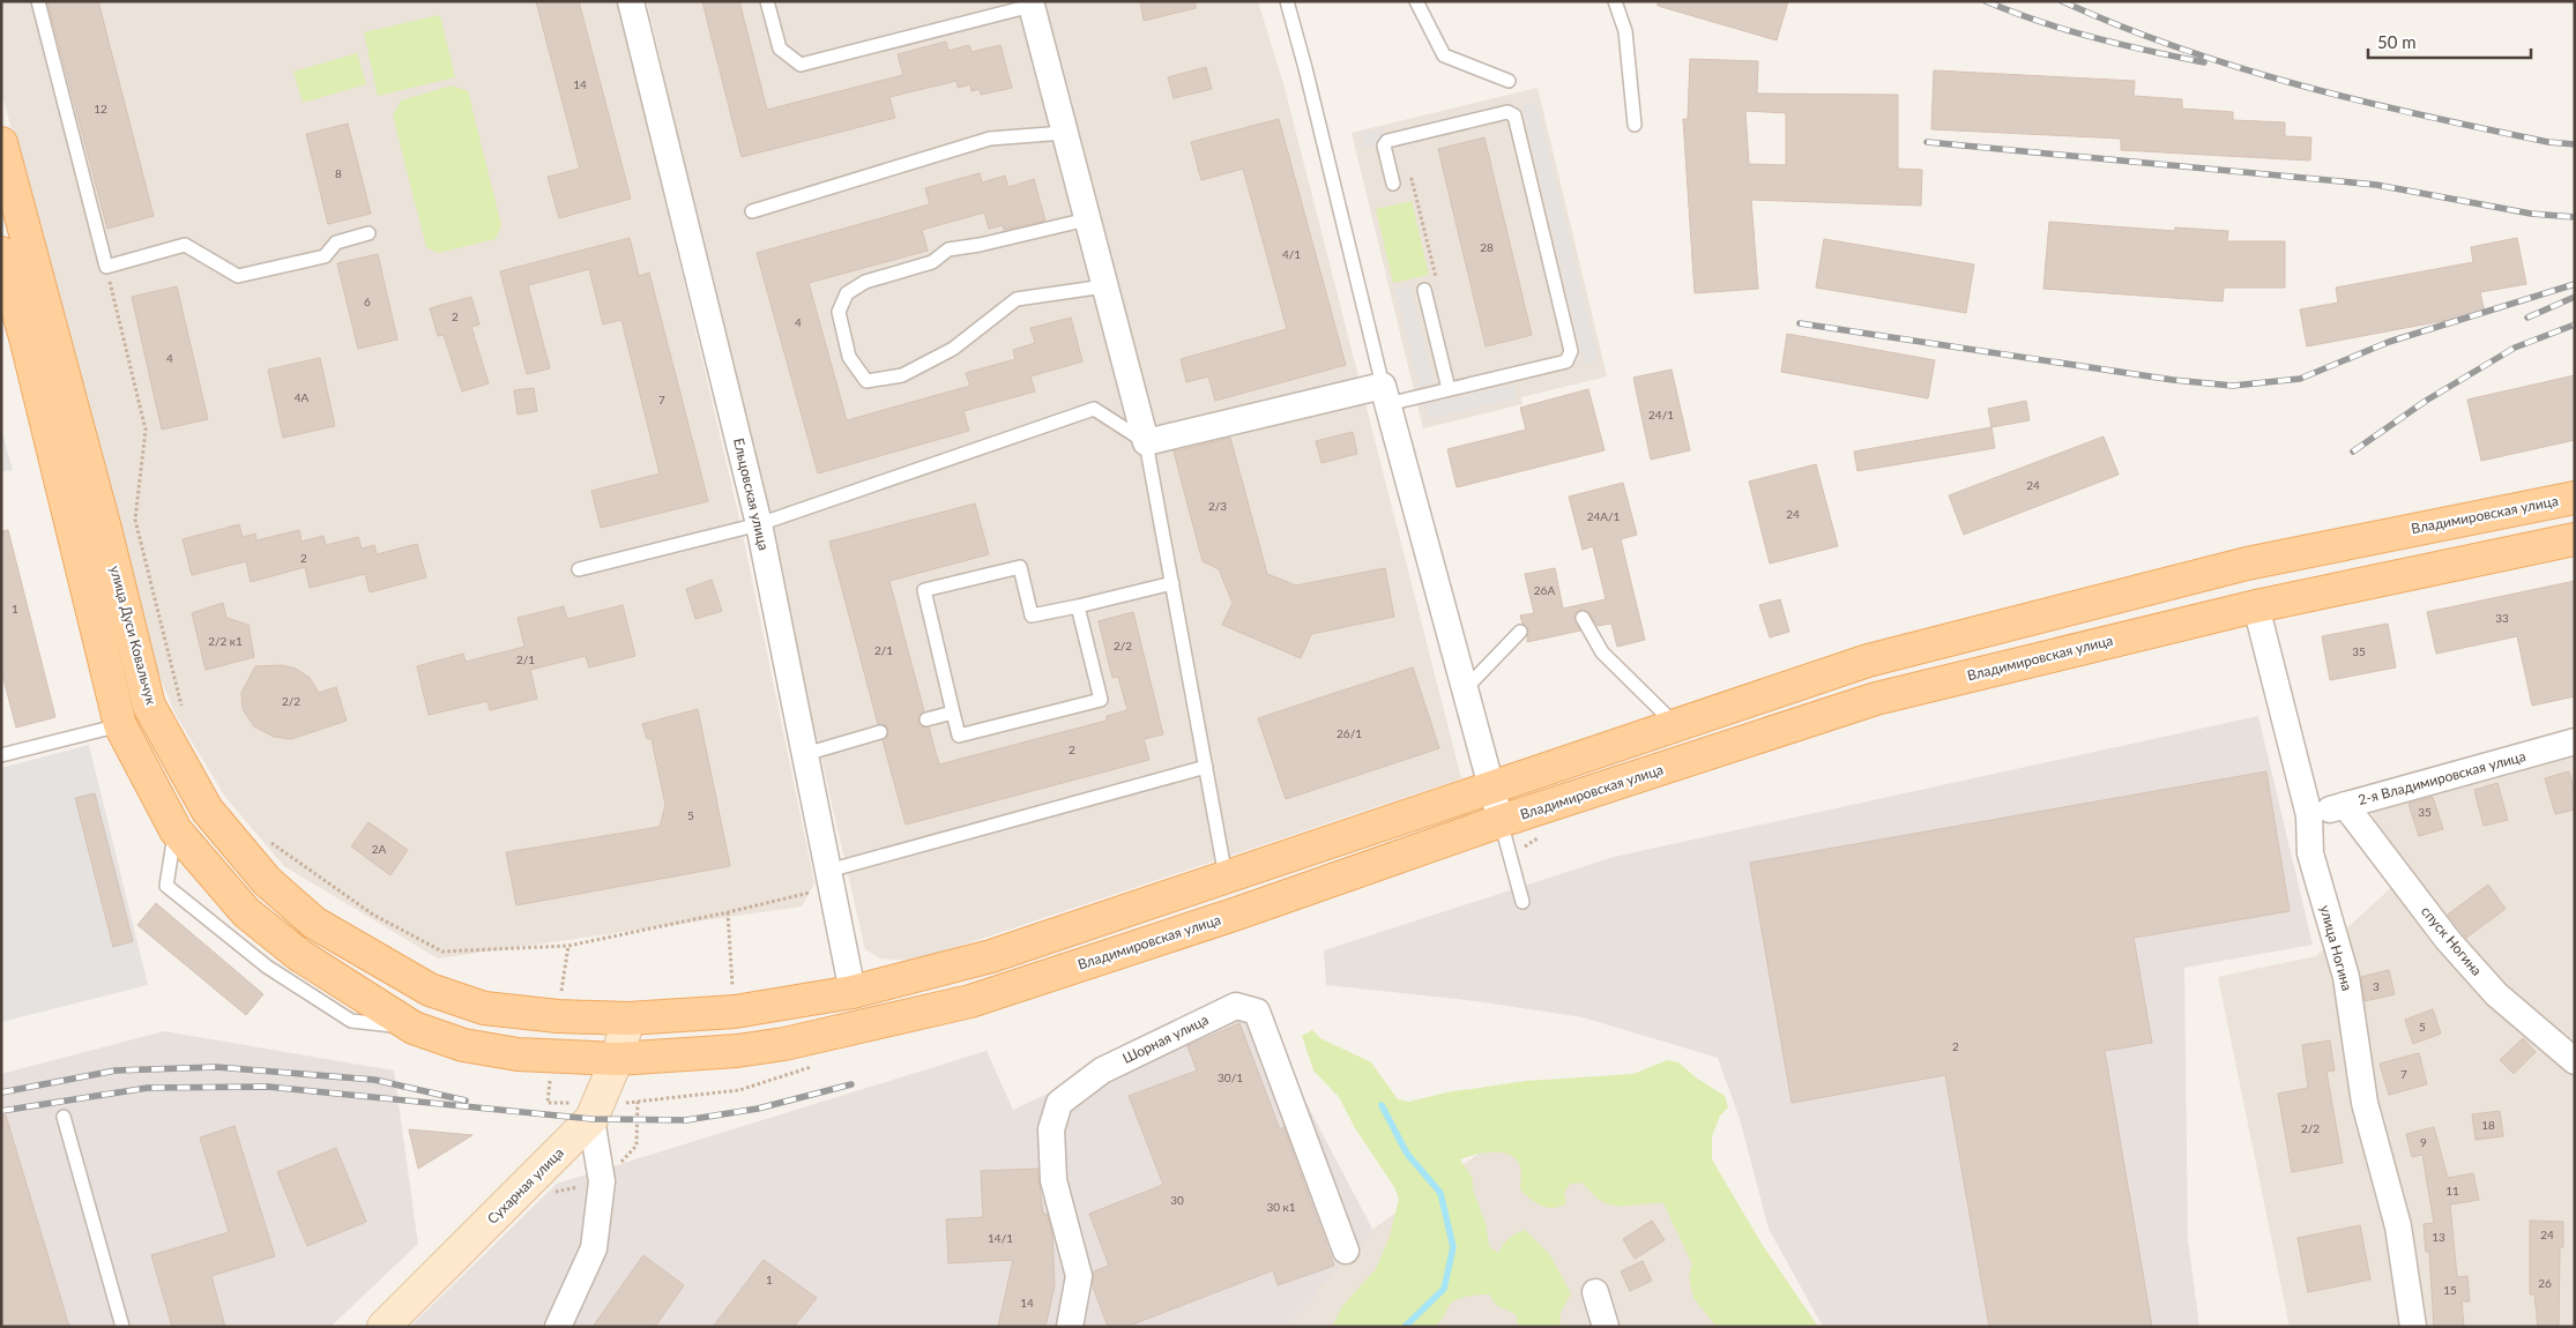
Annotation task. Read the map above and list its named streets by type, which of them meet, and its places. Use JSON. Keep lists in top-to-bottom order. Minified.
{"streets":{"main road":["Владимировская улица","улица Дуси Ковальчук"],"street":["Ельцовская улица","2-я Владимировская улица","спуск Ногина","улица Ногина","Шорная улица","Сухарная улица"]},"crossings":[["Ельцовская улица","Владимировская улица"],["Владимировская улица","улица Дуси Ковальчук"],["Владимировская улица","улица Ногина"],["Владимировская улица","Сухарная улица"],["улица Дуси Ковальчук","Сухарная улица"],["2-я Владимировская улица","спуск Ногина"],["2-я Владимировская улица","улица Ногина"]],"house_numbers":["14","12","8","28","4/1","6","2","4","4","4А","7","24/1","24","2/3","24","24А/1","2","26А","1","33","2/2 к1","2/2","2/1","35","2/1","2/2","26/1","2","35","5","2А","3","5","2","7","30/1","18","2/2","9","11","30","30 к1","24","13","14/1","1","26","15","14"],"scale_bar":"50 m"}
